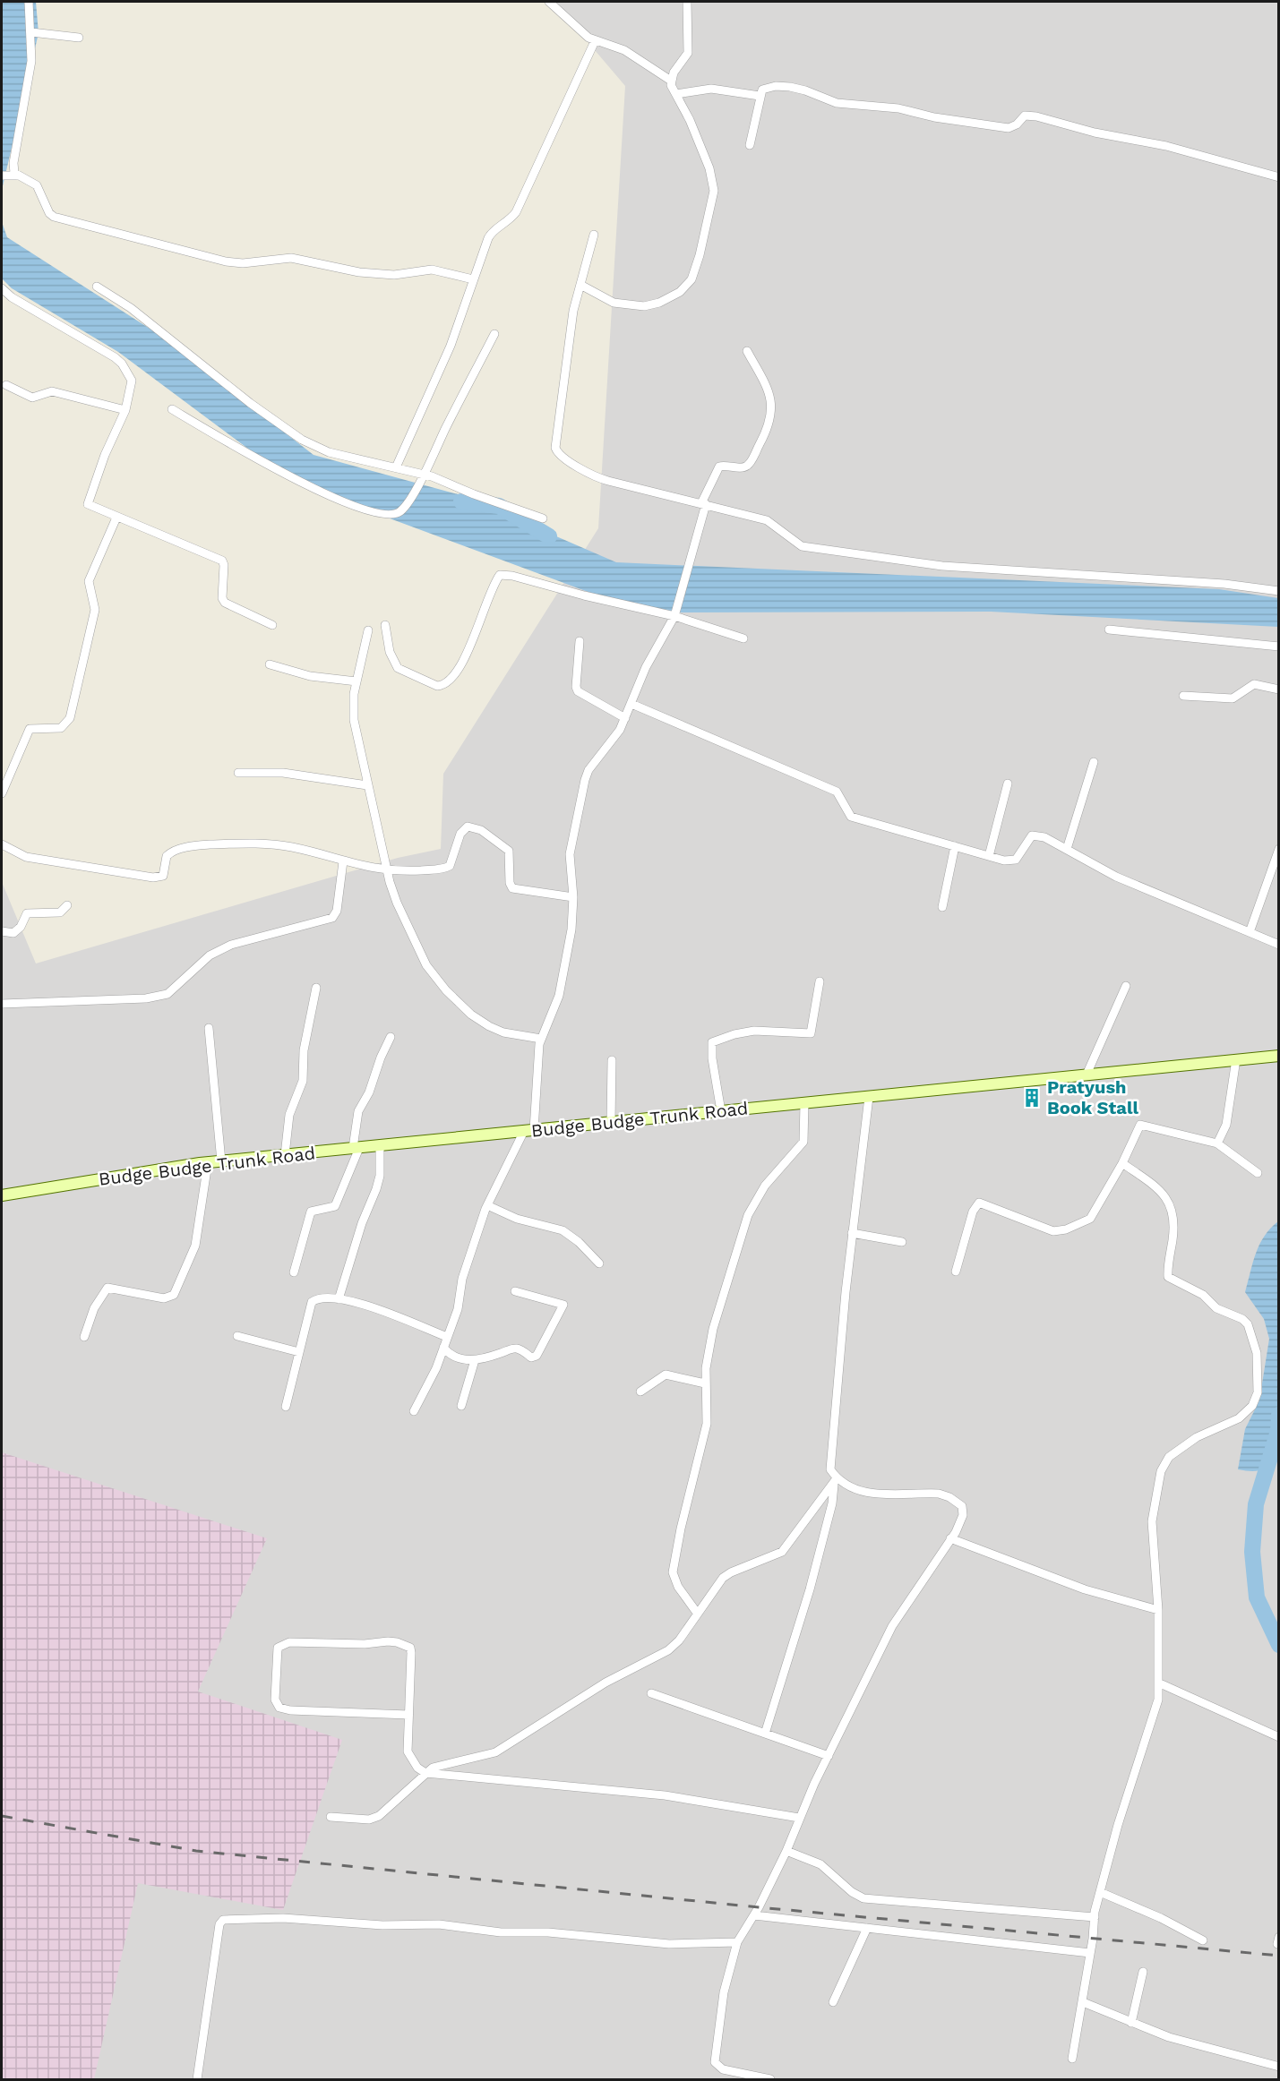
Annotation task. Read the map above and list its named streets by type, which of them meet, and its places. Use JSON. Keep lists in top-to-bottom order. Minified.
{"streets":{"main road":["Budge Budge Trunk Road"]},"places":{"building":["Pratyush Book Stall"]}}
